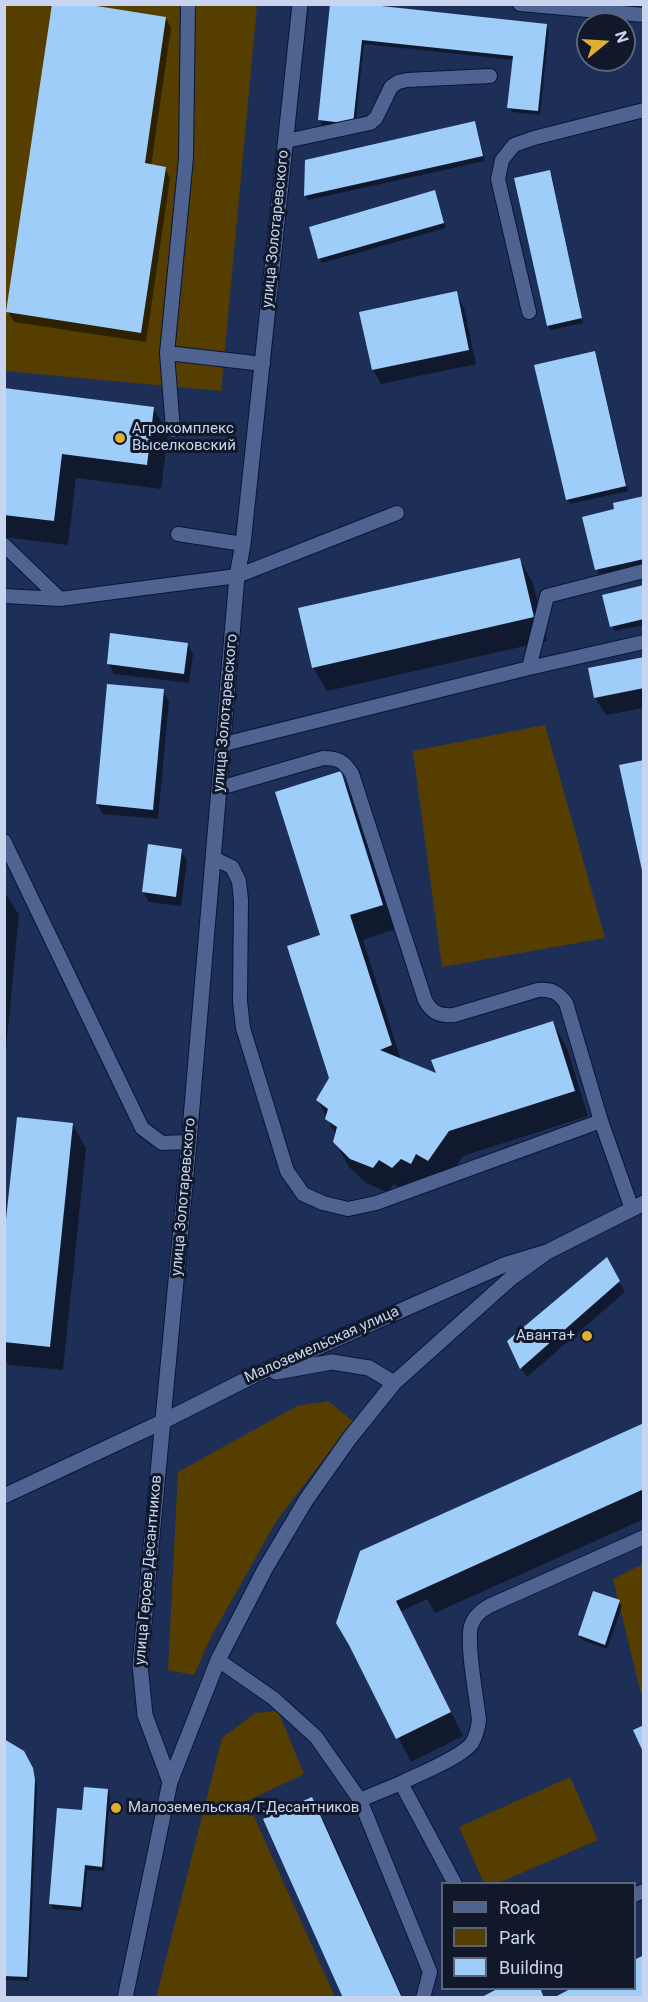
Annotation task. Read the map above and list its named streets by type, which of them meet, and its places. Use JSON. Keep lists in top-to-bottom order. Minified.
{"streets":{"street":["улица Золотаревского","Малоземельская улица","улица Героев Десантников"]},"crossings":[["улица Золотаревского","Малоземельская улица"],["улица Золотаревского","улица Героев Десантников"],["Малоземельская улица","улица Героев Десантников"]],"places":["Агрокомплекс Выселковский","Аванта+","Малоземельская/Г.Десантников"],"legend":["Road","Park","Building"],"north":"right"}
